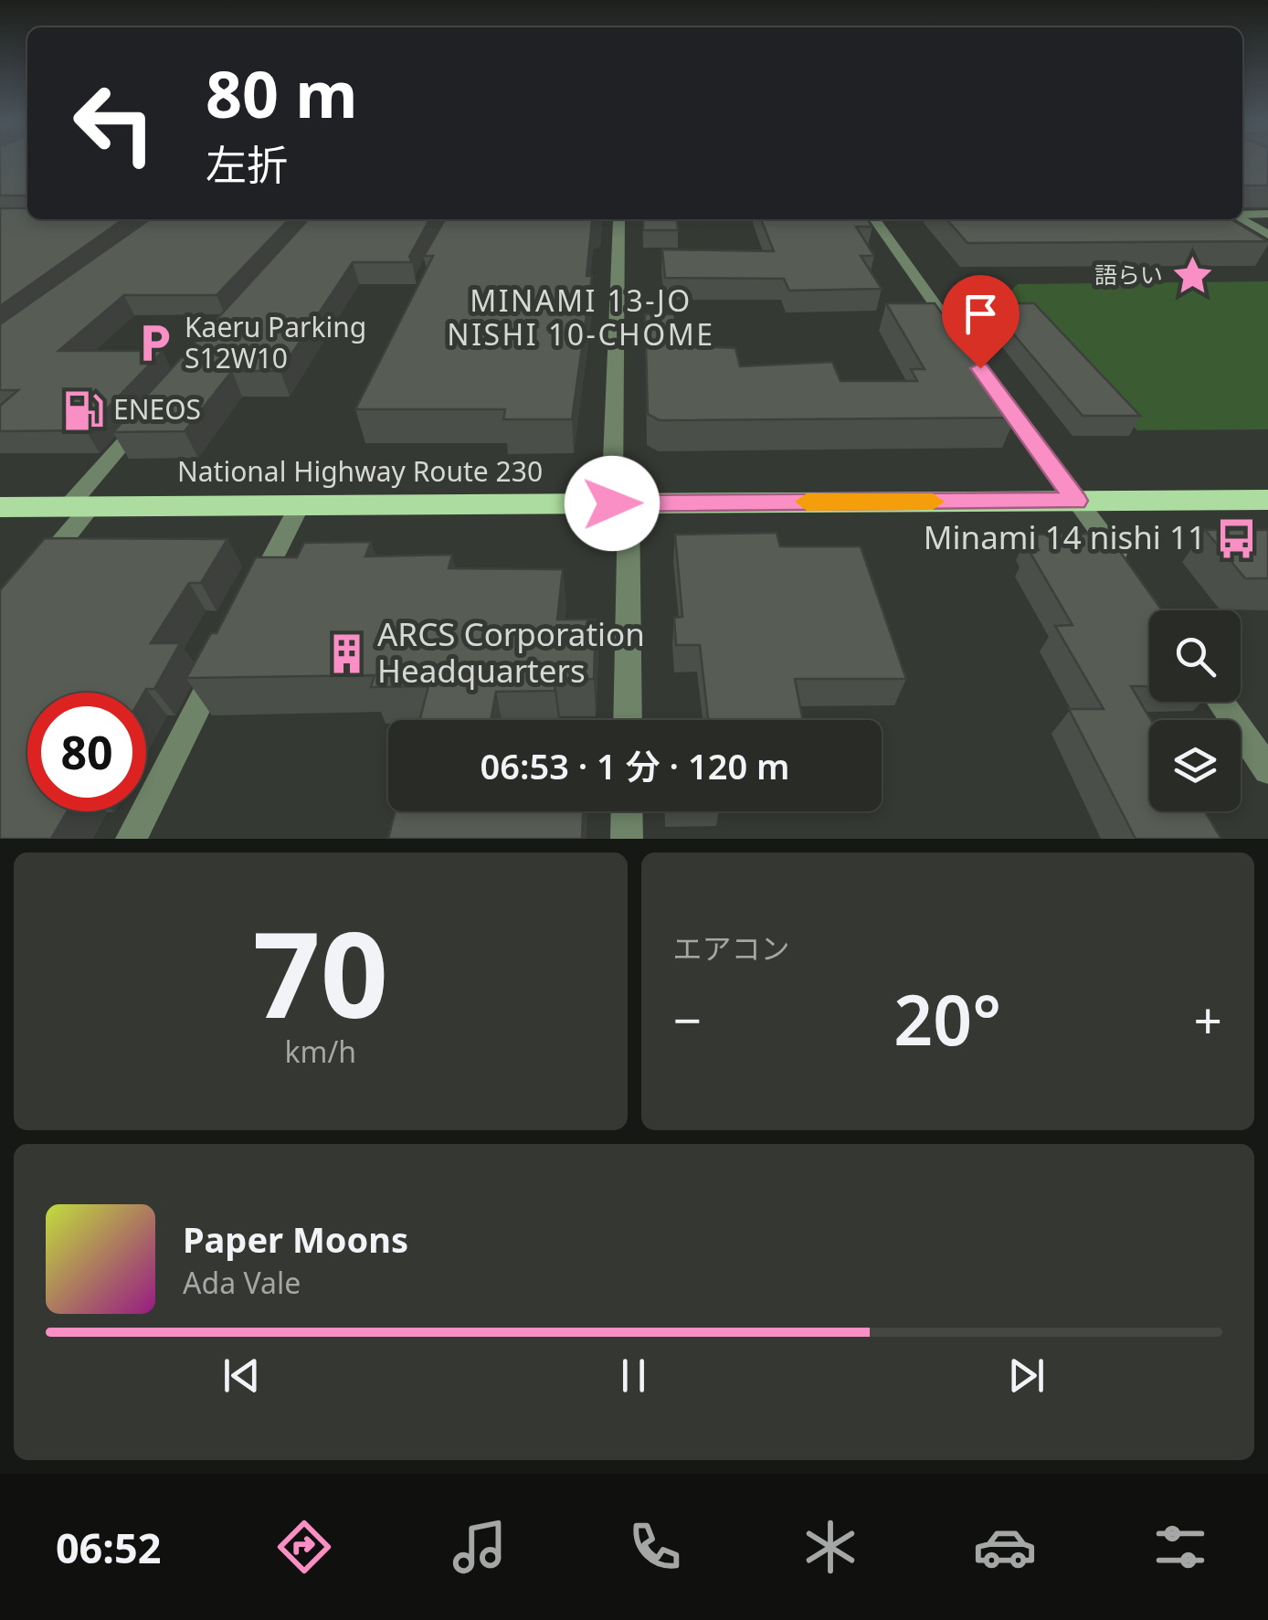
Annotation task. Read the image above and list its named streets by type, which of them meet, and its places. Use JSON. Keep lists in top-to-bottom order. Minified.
{"streets":{"highway":["National Highway Route 230"]},"districts":["MINAMI 13-JO NISHI 10-CHOME"],"places":{"place":["語らい"],"parking":["Kaeru Parking S12W10"],"fuel station":["ENEOS"],"bus stop":["Minami 14 nishi 11"],"building":["ARCS Corporation Headquarters"]},"page":{"turn":["80 m","左折"],"limit":"80","trip":"06:53 · 1 分 · 120 m","tile":[["70","km/h"],"エアコン"],"heat":["−","20°","+"],"song":["Paper Moons","Ada Vale"],"tabs":"06:52"}}
